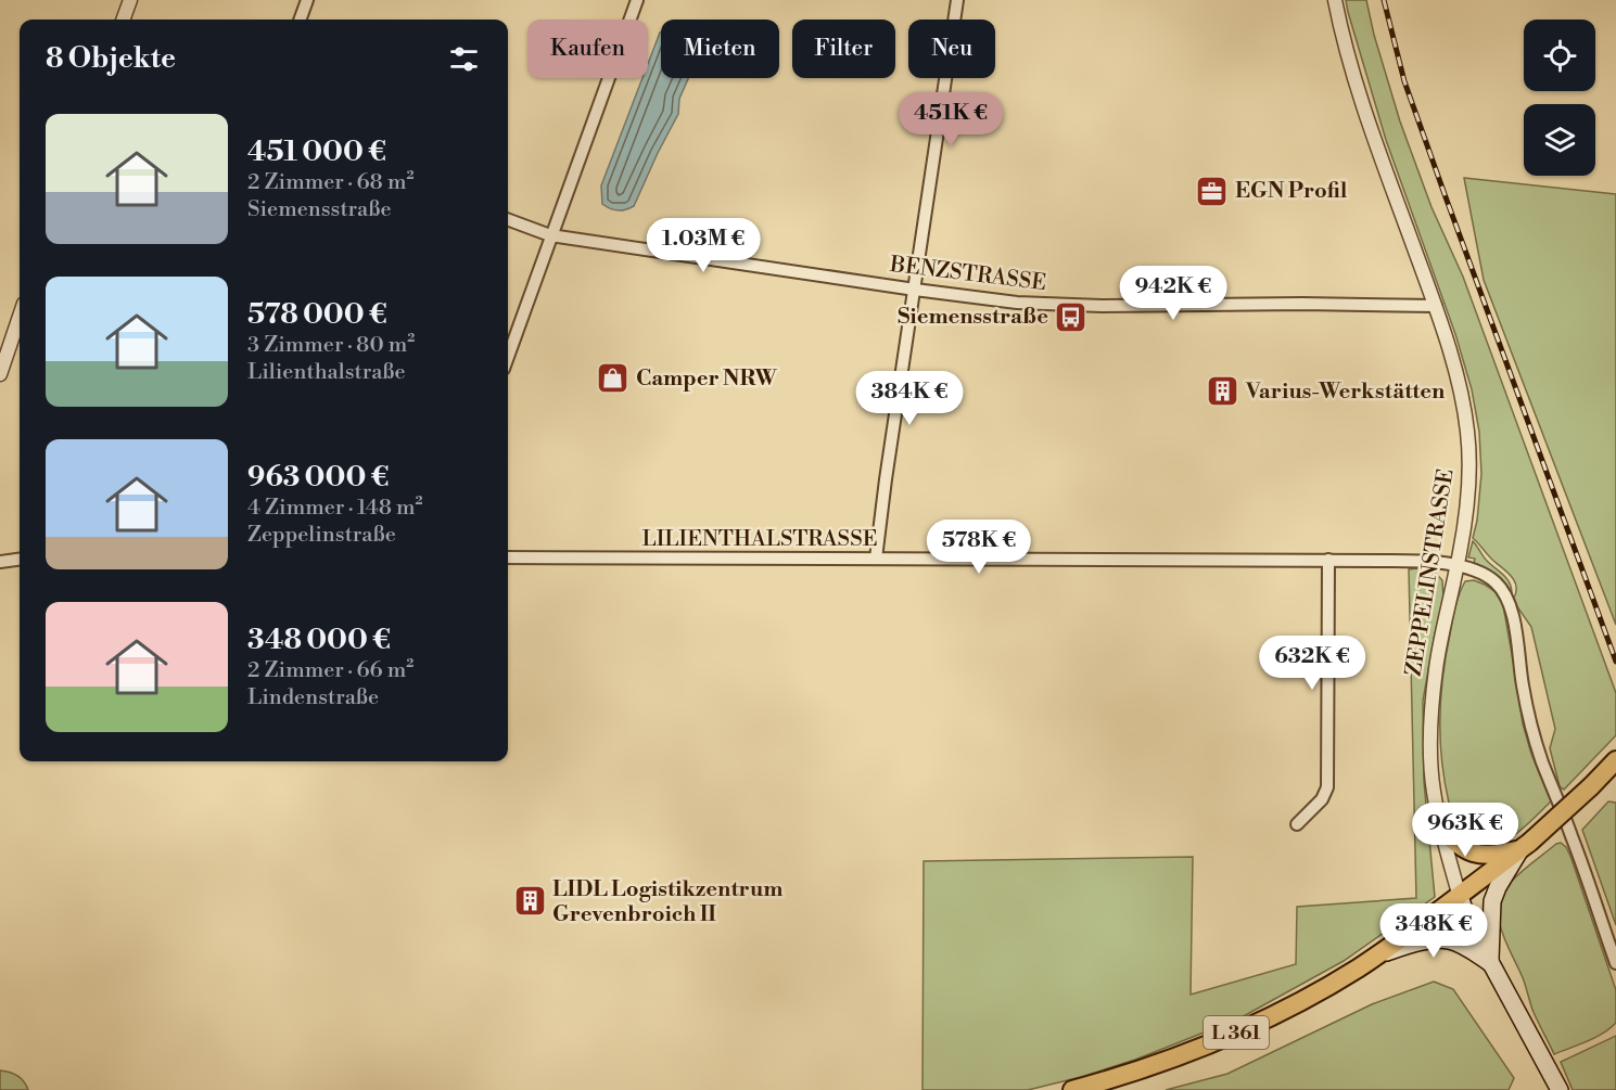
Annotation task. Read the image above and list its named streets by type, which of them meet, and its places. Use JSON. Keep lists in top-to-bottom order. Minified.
{"streets":{"main road":["L 361"],"street":["BENZSTRASSE","LILIENTHALSTRASSE","ZEPPELINSTRASSE"]},"crossings":[["BENZSTRASSE","ZEPPELINSTRASSE"],["LILIENTHALSTRASSE","ZEPPELINSTRASSE"],["ZEPPELINSTRASSE","L 361"]],"places":{"office":["EGN Profil"],"bus stop":["Siemensstraße"],"shop":["Camper NRW"],"building":["Varius-Werkstätten","LIDL Logistikzentrum Grevenbroich II"]},"page":{"chip":["Kaufen","Mieten","Filter","Neu"],"heading":"8 Objekte","price":["451K €","1.03M €","942K €","384K €","578K €","632K €","963K €","348K €"],"list":[{"name":"451 000 €","note":"2 Zimmer · 68 m² · Siemensstraße"},{"name":"578 000 €","note":"3 Zimmer · 80 m² · Lilienthalstraße"},{"name":"963 000 €","note":"4 Zimmer · 148 m² · Zeppelinstraße"},{"name":"348 000 €","note":"2 Zimmer · 66 m² · Lindenstraße"}]}}
